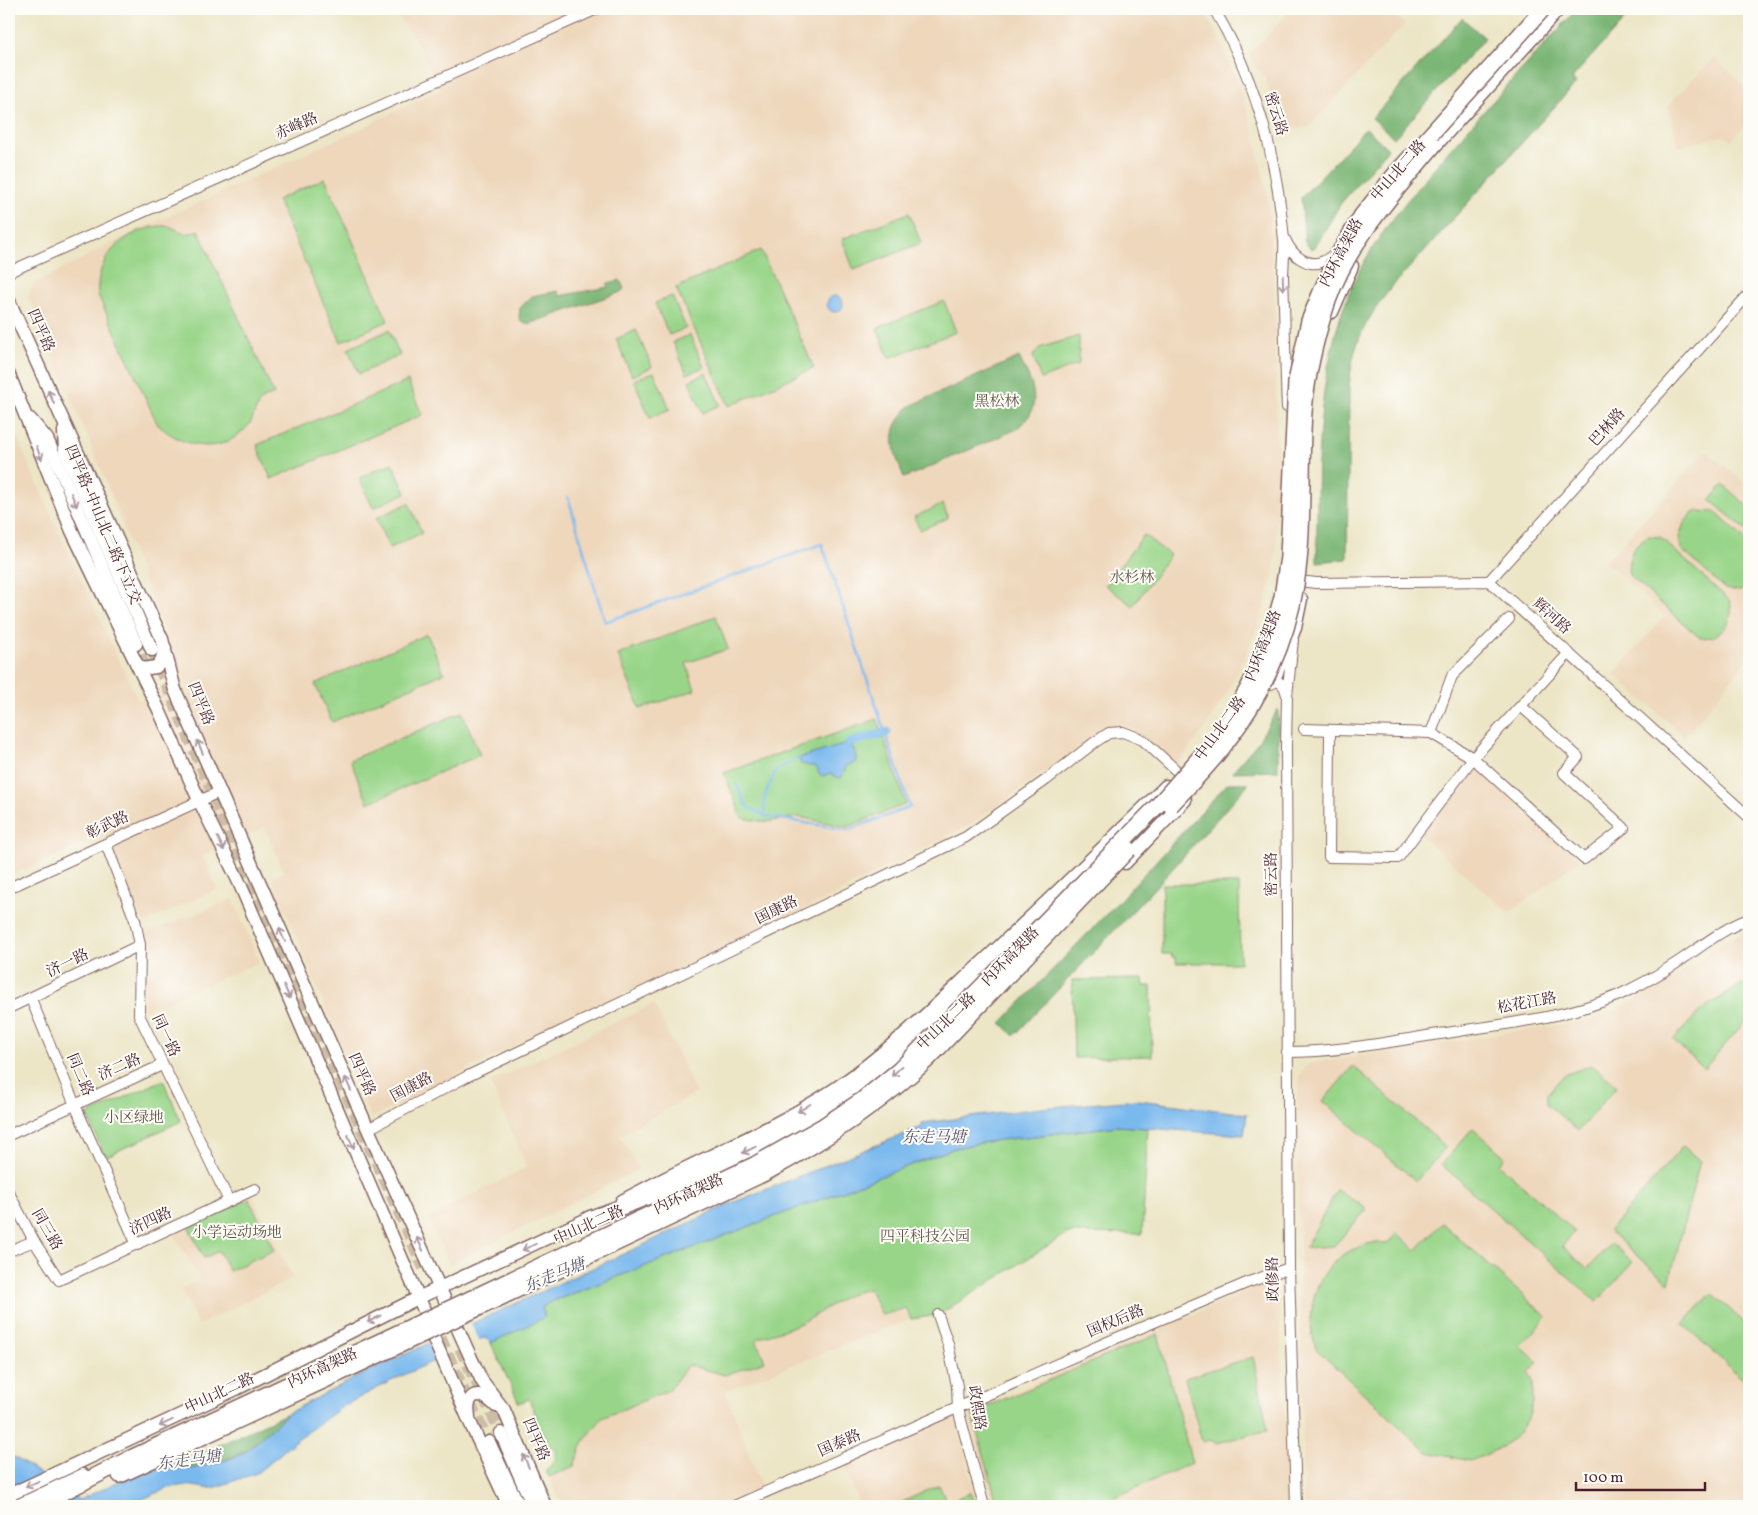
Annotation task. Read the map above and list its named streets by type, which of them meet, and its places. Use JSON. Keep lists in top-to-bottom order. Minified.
{"streets":{"highway":["内环高架路"],"main road":["中山北二路","四平路","四平路-中山北二路下立交"],"street":["密云路","赤峰路","巴林路","辉河路","彰武路","国康路","济一路","松花江路","同一路","济二路","同二路","济四路","同三路","政修路","国权后路","政熙路","国泰路"]},"crossings":[["密云路","中山北二路"],["密云路","松花江路"],["密云路","政修路"],["中山北二路","内环高架路"],["中山北二路","四平路"],["中山北二路","国康路"],["四平路","四平路-中山北二路下立交"],["四平路","彰武路"],["四平路","国康路"],["巴林路","辉河路"],["彰武路","同一路"],["济一路","同一路"],["济一路","同二路"],["松花江路","政修路"],["同一路","济二路"],["同一路","济四路"],["济二路","同二路"],["同二路","济四路"],["济四路","同三路"],["政修路","国权后路"],["国权后路","政熙路"],["国权后路","国泰路"],["政熙路","国泰路"]],"water":["东走马塘"],"parks":["黑松林","水杉林","小区绿地","小学运动场地","四平科技公园"],"scale_bar":"100 m"}
